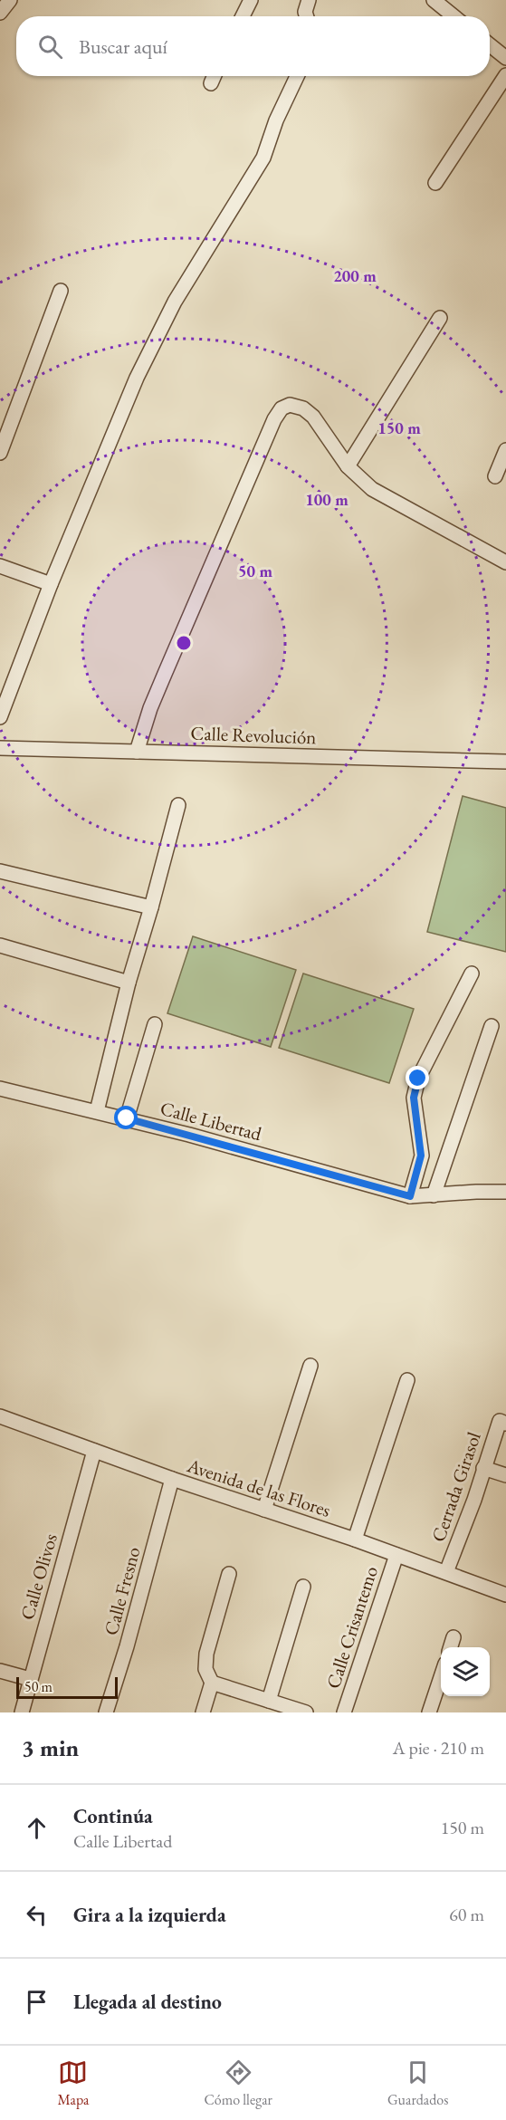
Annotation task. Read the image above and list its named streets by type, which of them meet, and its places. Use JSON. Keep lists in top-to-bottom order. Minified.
{"streets":{"street":["Calle Revolución","Calle Libertad","Cerrada Girasol","Avenida de las Flores","Calle Olivos","Calle Fresno","Calle Crisantemo"]},"crossings":[["Cerrada Girasol","Avenida de las Flores"],["Avenida de las Flores","Calle Olivos"],["Avenida de las Flores","Calle Fresno"],["Avenida de las Flores","Calle Crisantemo"]],"scale_bar":"50 m","page":{"search":"Buscar aquí","scale":"50 m","heading":["3 min","A pie · 210 m"],"list":[["Continúa","Calle Libertad","150 m"],["Gira a la izquierda","60 m"],"Llegada al destino"],"nav":["Mapa","Cómo llegar","Guardados"]},"rings":["200 m","150 m","100 m","50 m"]}
